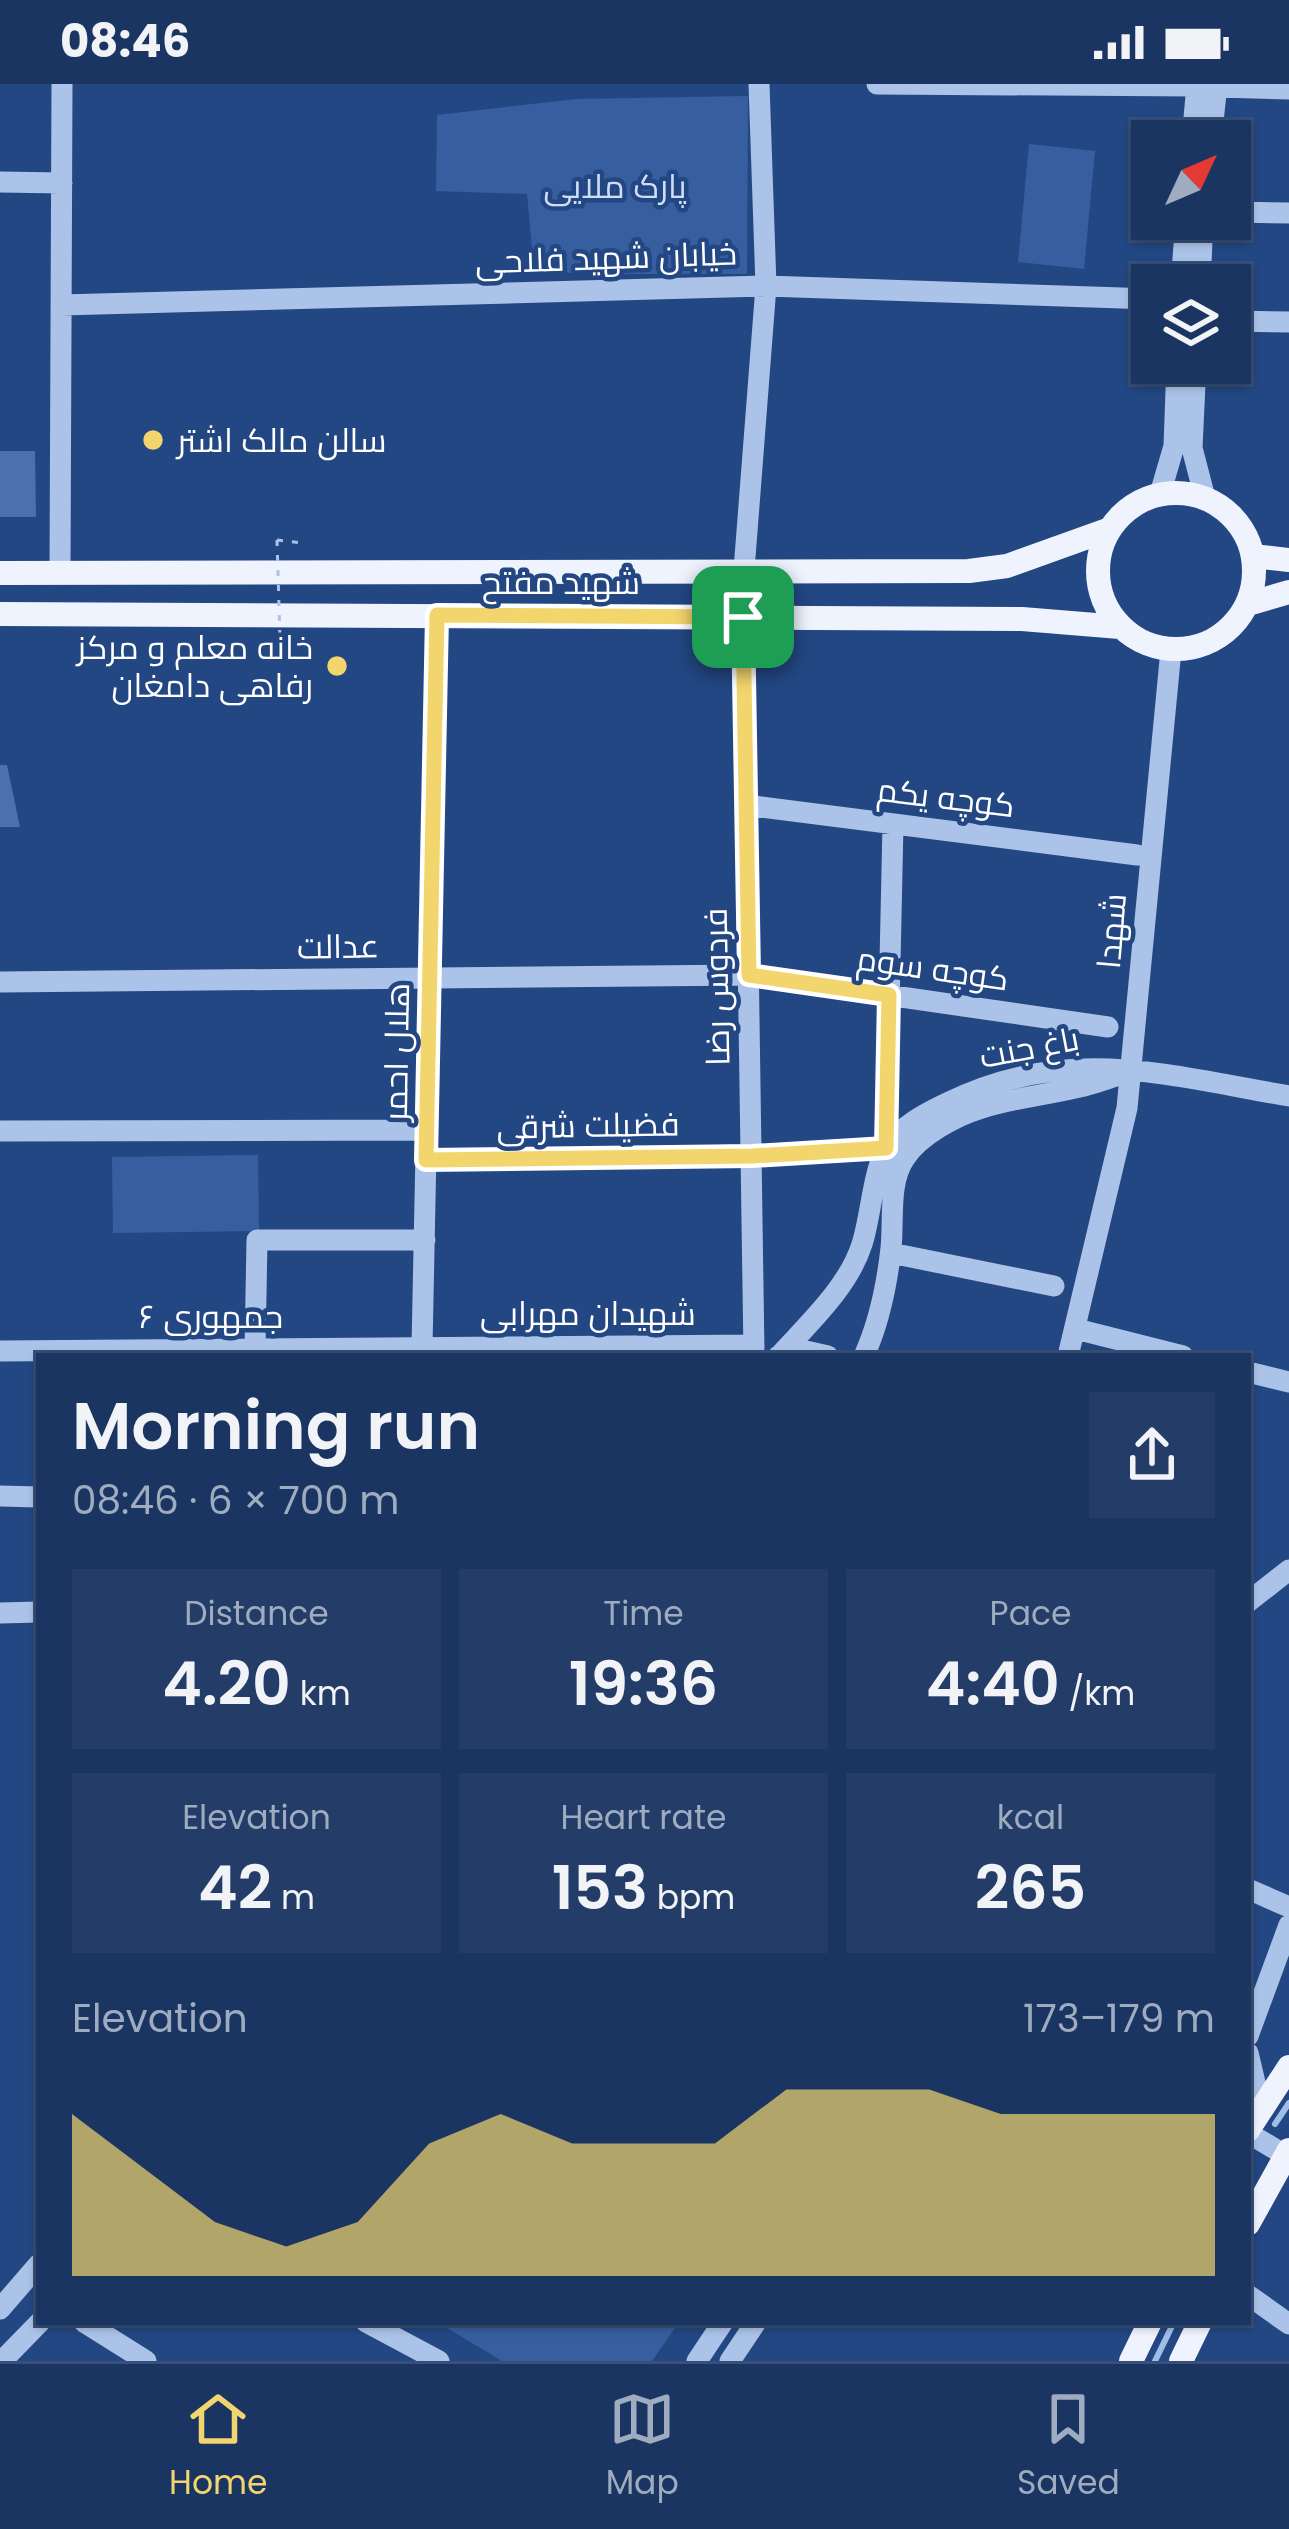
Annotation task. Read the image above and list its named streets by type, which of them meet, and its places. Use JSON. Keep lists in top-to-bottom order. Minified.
{"streets":{"main road":["شهید مفتح"],"street":["خیابان شهید فلاحی","کوچه یکم","شهدا","عدالت","کوچه سوم","فردوس رضا","باغ جنت","هلال احمر","فضیلت شرقی","شهیدان مهرابی","جمهوری ۶"]},"crossings":[["شهید مفتح","شهدا"],["شهید مفتح","فردوس رضا"],["شهید مفتح","هلال احمر"],["کوچه یکم","فردوس رضا"],["شهدا","باغ جنت"],["عدالت","کوچه سوم"],["عدالت","فردوس رضا"],["عدالت","هلال احمر"],["کوچه سوم","فردوس رضا"],["فردوس رضا","فضیلت شرقی"],["فردوس رضا","شهیدان مهرابی"],["باغ جنت","فضیلت شرقی"],["هلال احمر","فضیلت شرقی"],["هلال احمر","شهیدان مهرابی"],["هلال احمر","جمهوری ۶"],["شهیدان مهرابی","جمهوری ۶"]],"parks":["پارک ملایی"],"places":["سالن مالک اشتر","خانه معلم و مرکز رفاهی دامغان"],"north":"top right","page":{"status":"08:46","heading":["Morning run","08:46 · 6 × 700 m"],"stats":[["Distance","4.20 km"],["Time","19:36"],["Pace","4:40 /km"],["Elevation","42 m"],["Heart rate","153 bpm"],["kcal","265"]],"chart":["Elevation","173–179 m"],"tabs":["Home","Map","Saved"]}}
